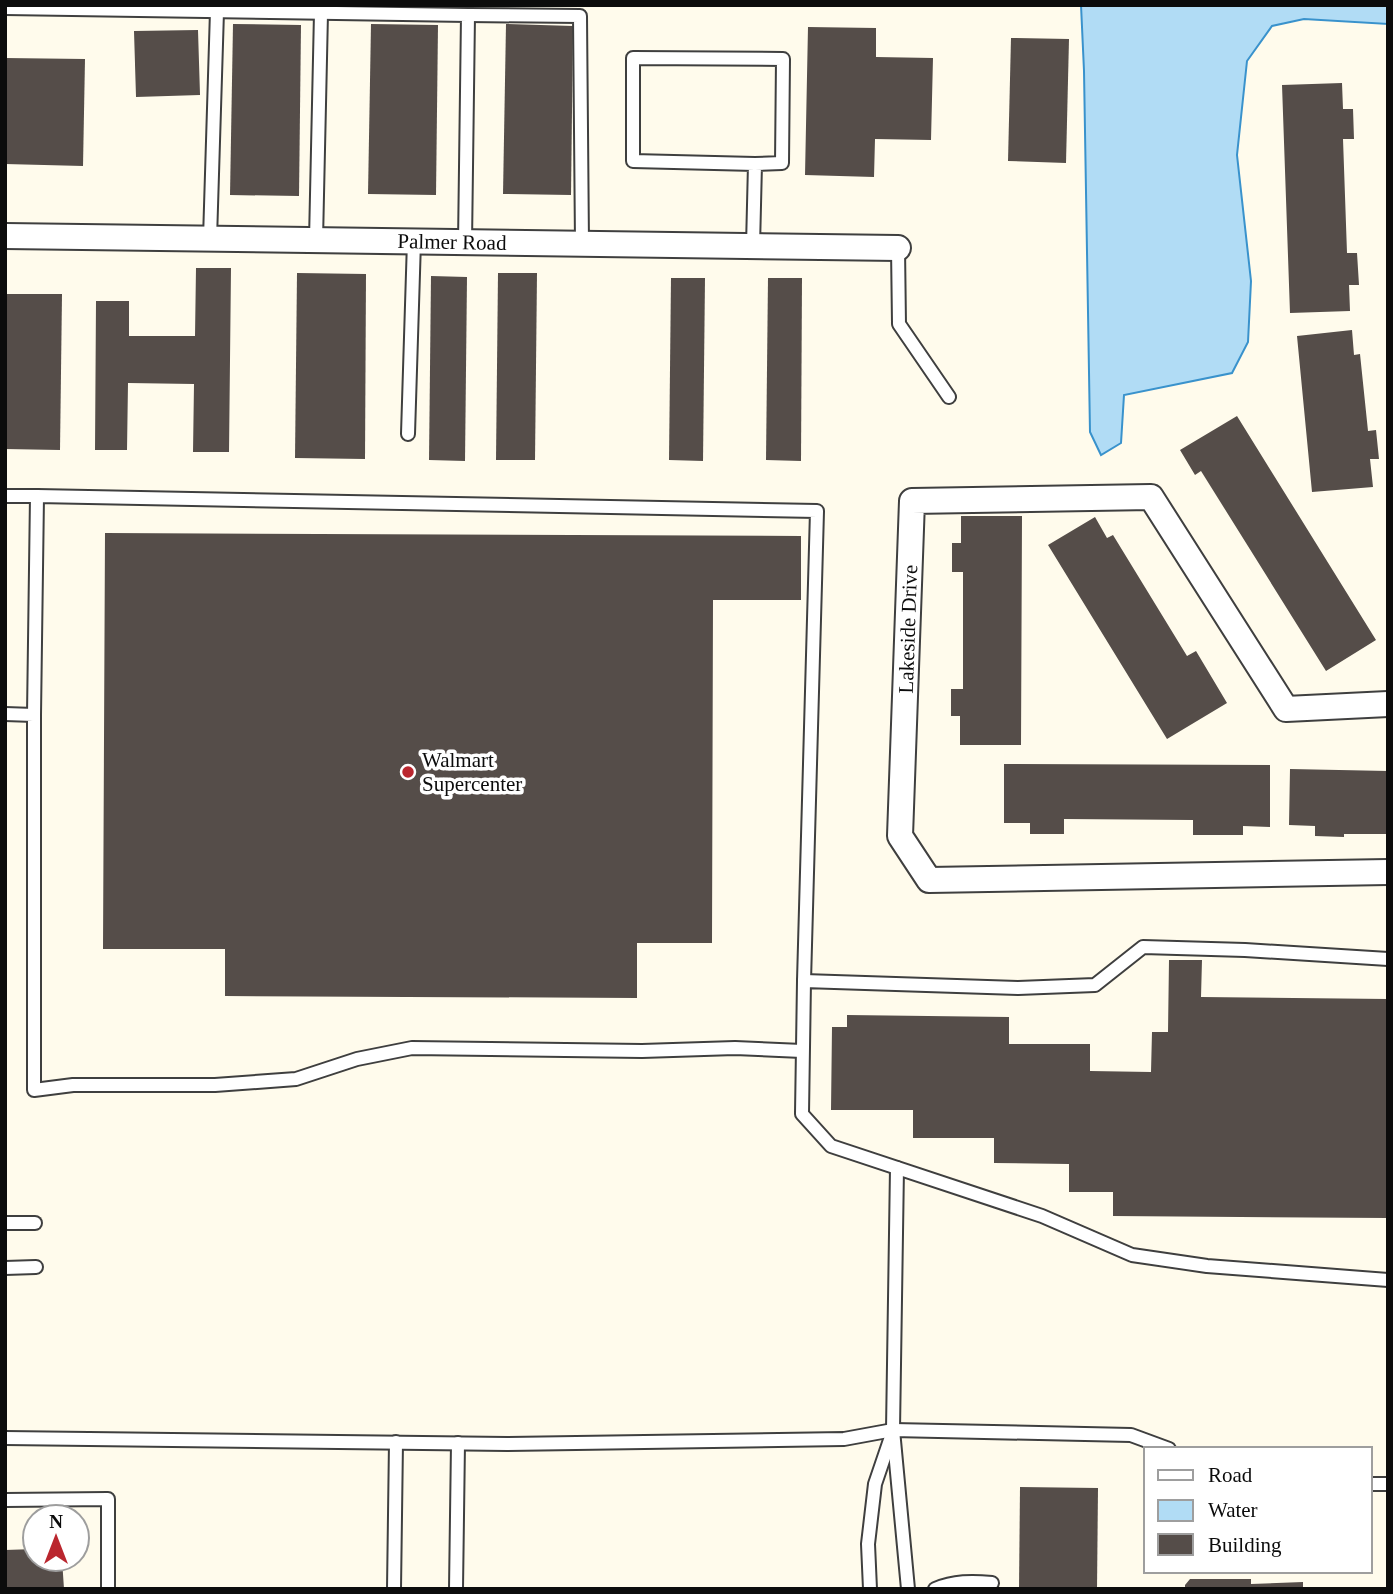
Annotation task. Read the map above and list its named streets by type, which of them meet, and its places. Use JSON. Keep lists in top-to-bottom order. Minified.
{"streets":{"street":["Palmer Road","Lakeside Drive"]},"places":["Walmart Supercenter"],"legend":["Road","Water","Building"],"north":"top"}
